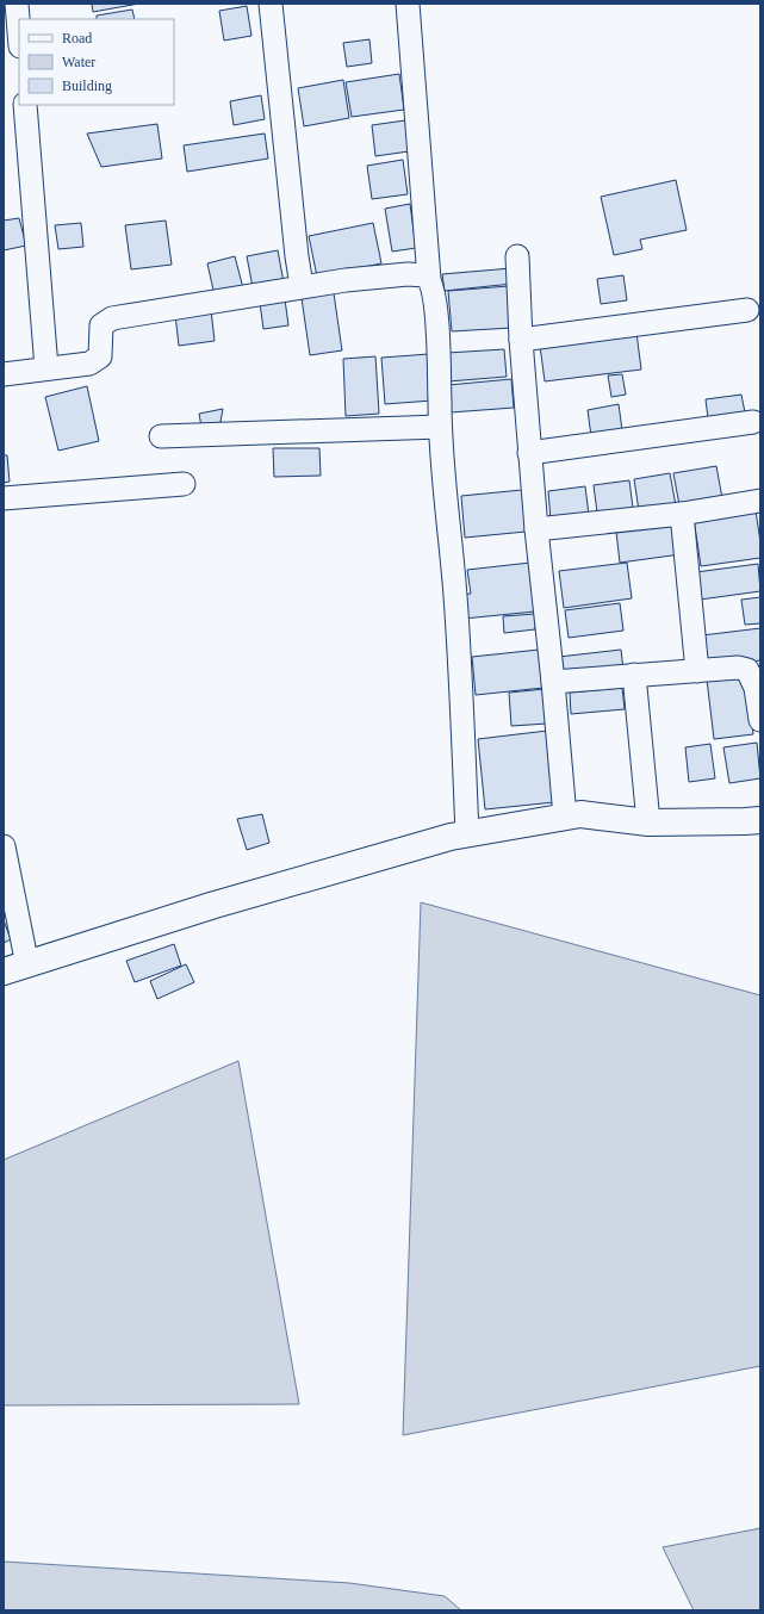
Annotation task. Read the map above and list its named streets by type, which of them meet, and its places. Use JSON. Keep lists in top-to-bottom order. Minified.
{"legend":["Road","Water","Building"]}
